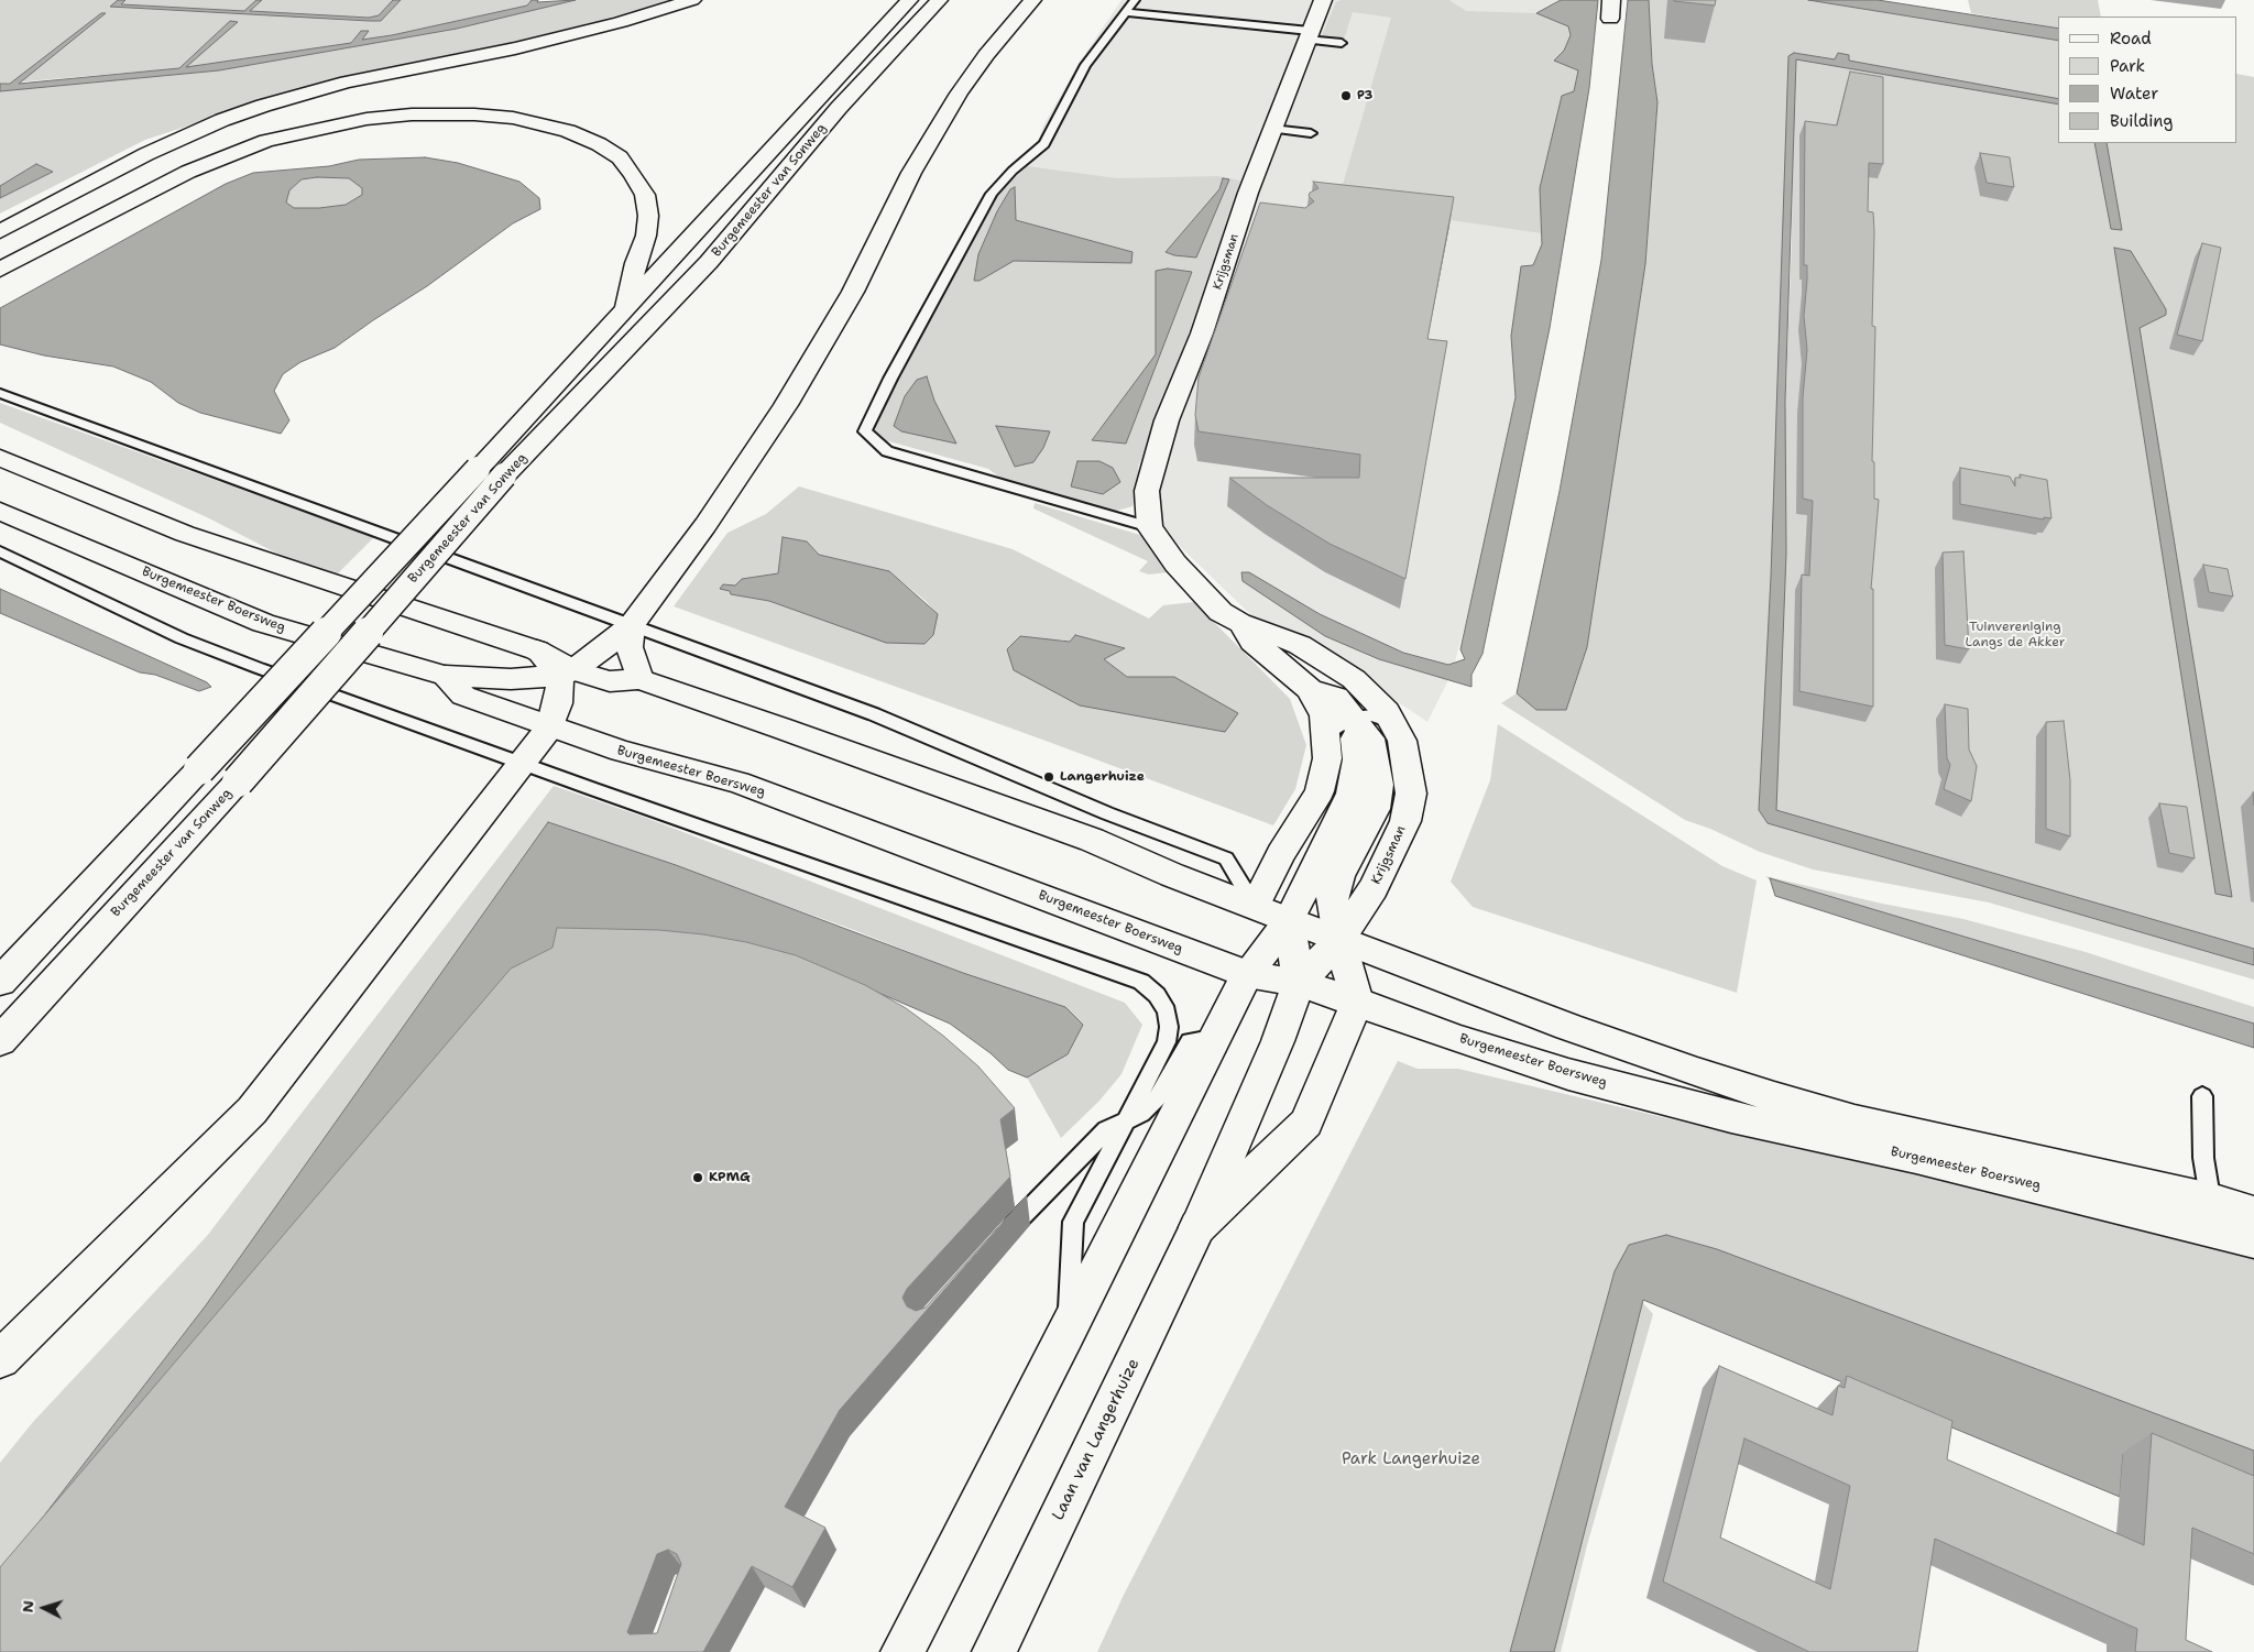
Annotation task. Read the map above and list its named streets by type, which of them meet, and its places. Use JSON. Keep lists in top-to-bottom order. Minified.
{"streets":{"main road":["Burgemeester van Sonweg","Krijgsman","Burgemeester Boersweg","Laan van Langerhuize"]},"crossings":[["Krijgsman","Burgemeester Boersweg"],["Burgemeester Boersweg","Laan van Langerhuize"]],"parks":["Tuinvereniging Langs de Akker","Park Langerhuize"],"places":["P3","Langerhuize","KPMG"],"legend":["Road","Park","Water","Building"],"north":"left"}
